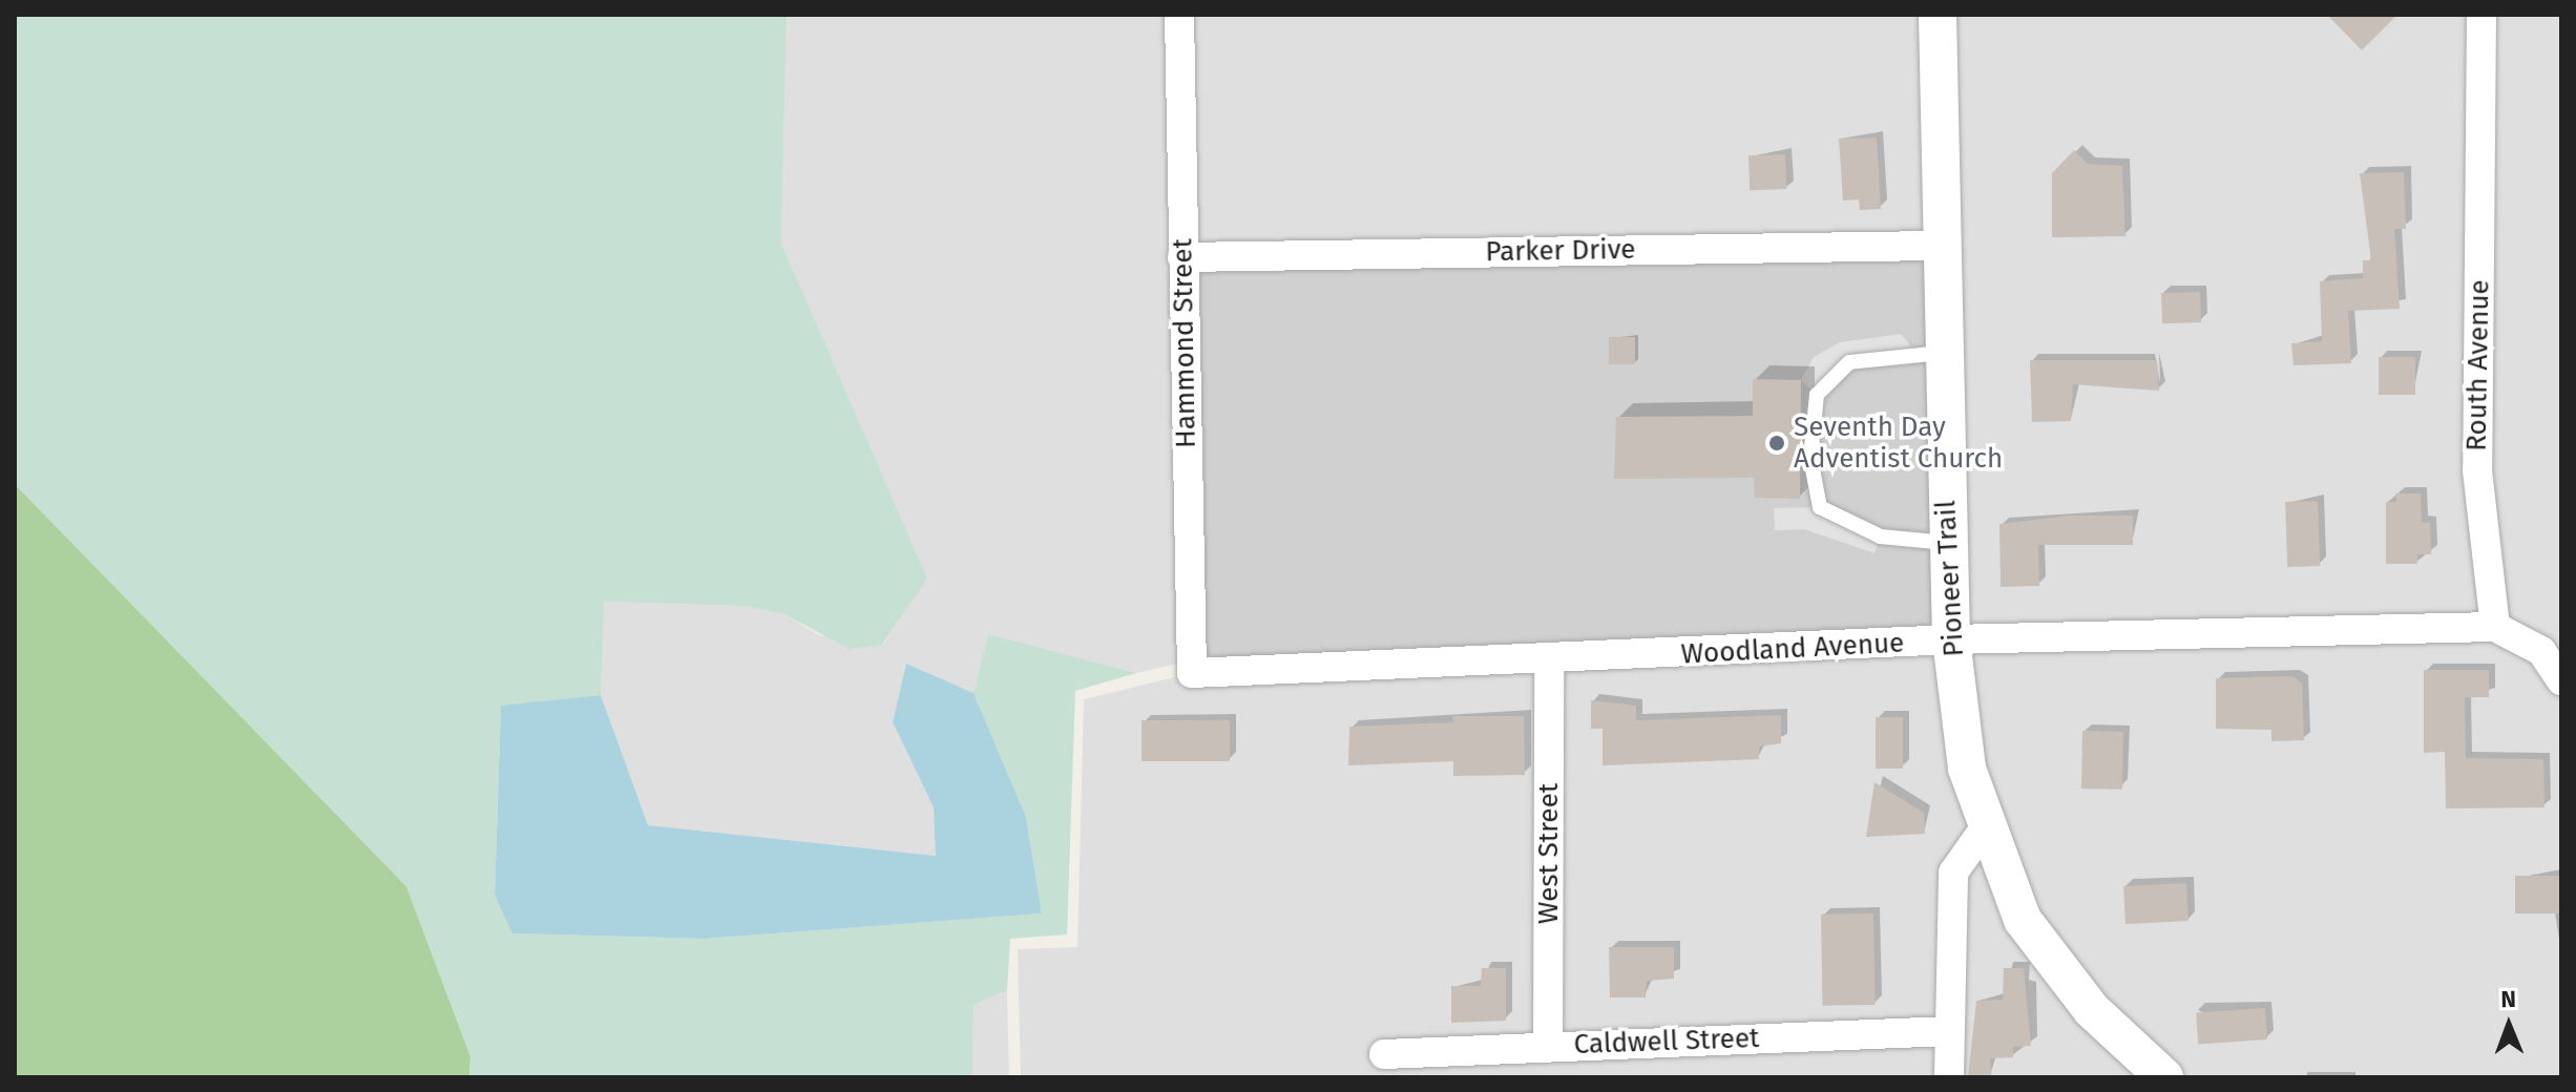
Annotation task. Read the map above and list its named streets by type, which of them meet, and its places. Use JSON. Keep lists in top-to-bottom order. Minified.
{"streets":{"street":["Parker Drive","Hammond Street","Routh Avenue","Pioneer Trail","Woodland Avenue","West Street","Caldwell Street"]},"crossings":[["Parker Drive","Hammond Street"],["Parker Drive","Pioneer Trail"],["Hammond Street","Woodland Avenue"],["Routh Avenue","Woodland Avenue"],["Pioneer Trail","Woodland Avenue"],["Woodland Avenue","West Street"],["West Street","Caldwell Street"]],"places":["Seventh Day Adventist Church"],"north":"top"}
